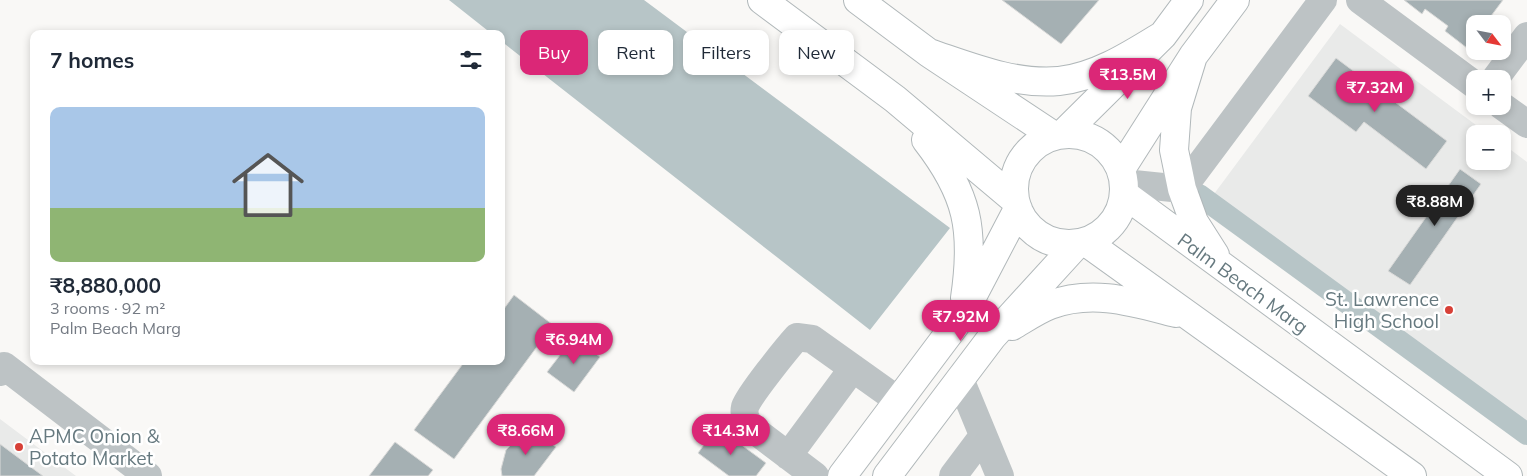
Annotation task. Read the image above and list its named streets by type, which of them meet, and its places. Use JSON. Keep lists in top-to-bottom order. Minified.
{"streets":{"main road":["Palm Beach Marg"]},"places":["St. Lawrence High School","APMC Onion & Potato Market"],"north":"bottom right","page":{"map_buttons":["+","−"],"chip":["Buy","Rent","Filters","New"],"heading":"7 homes","price":["₹13.5M","₹7.32M","₹8.88M","₹7.92M","₹6.94M","₹8.66M","₹14.3M"],"list":[{"name":"₹8,880,000","note":"3 rooms · 92 m² · Palm Beach Marg"}]}}
